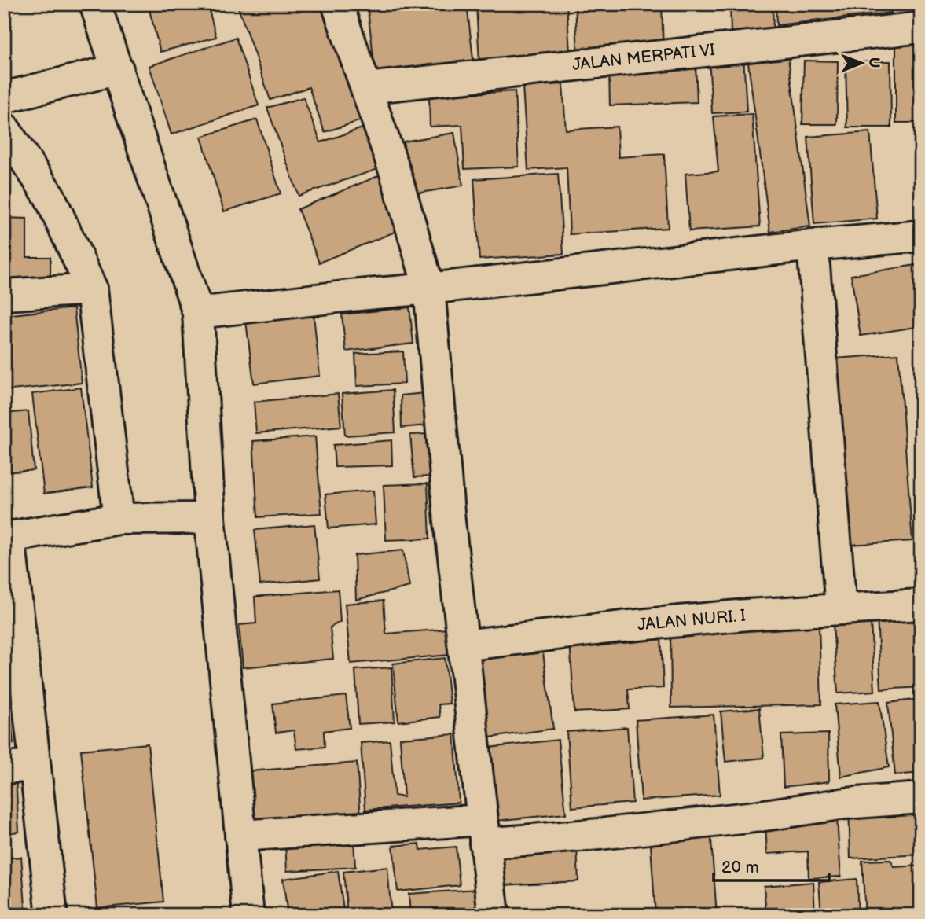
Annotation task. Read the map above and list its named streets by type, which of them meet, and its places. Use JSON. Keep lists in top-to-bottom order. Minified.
{"streets":{"street":["JALAN MERPATI VI","JALAN NURI. I"]},"scale_bar":"20 m","north":"right"}
